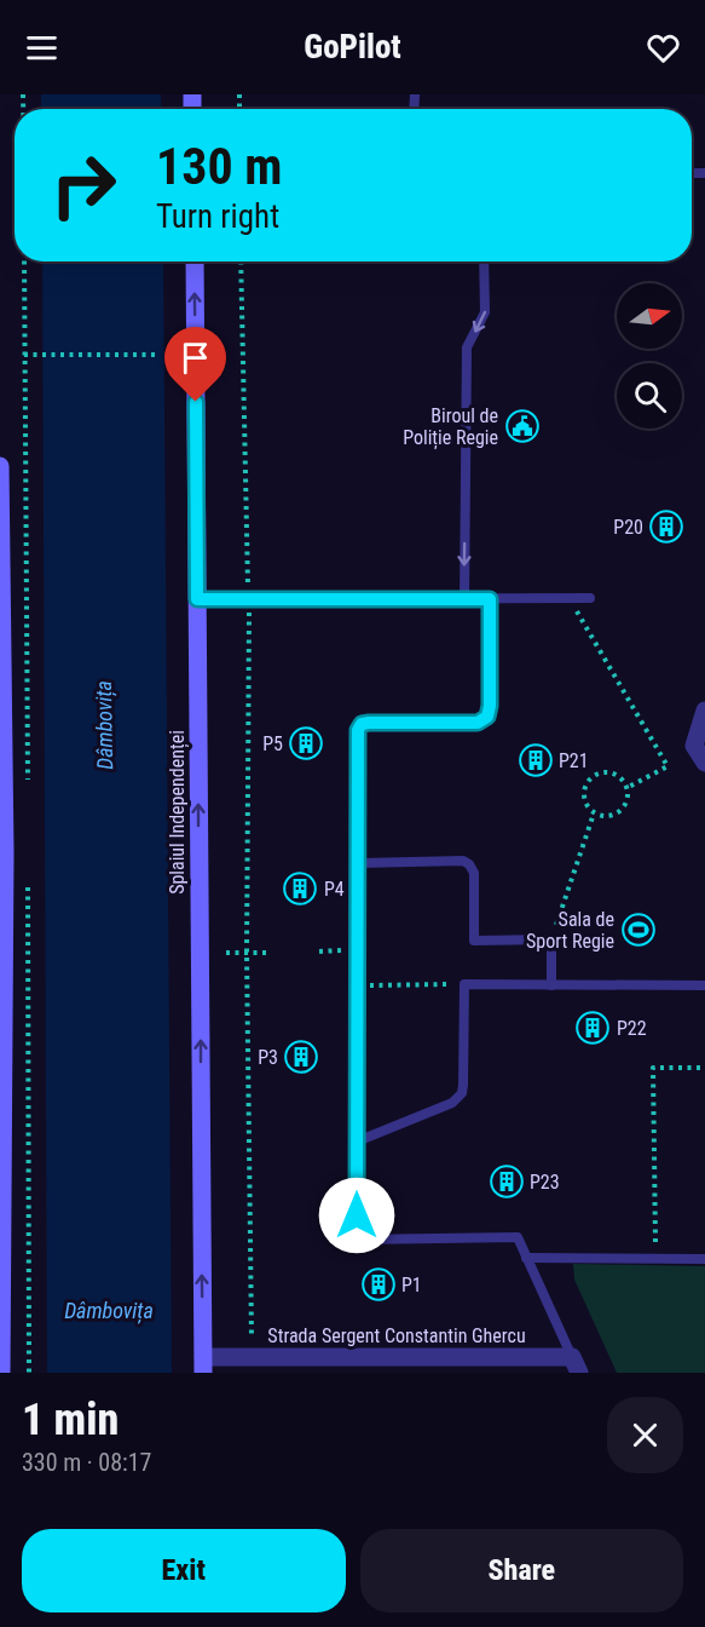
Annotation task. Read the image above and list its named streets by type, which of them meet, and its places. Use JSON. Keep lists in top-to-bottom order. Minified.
{"streets":{"main road":["Splaiul Independenței"],"street":["Strada Sergent Constantin Ghercu"]},"crossings":[["Splaiul Independenței","Strada Sergent Constantin Ghercu"]],"one_way":["Splaiul Independenței"],"water":["Dâmbovița"],"places":{"public building":["Biroul de Poliție Regie"],"building":["P20","P5","P21","P4","P22","P3","P23","P1"],"sports":["Sala de Sport Regie"]},"north":"right","page":{"header":"GoPilot","turn":["130 m","Turn right"],"heading":["1 min","330 m · 08:17"],"buttons":["Exit","Share"]}}
